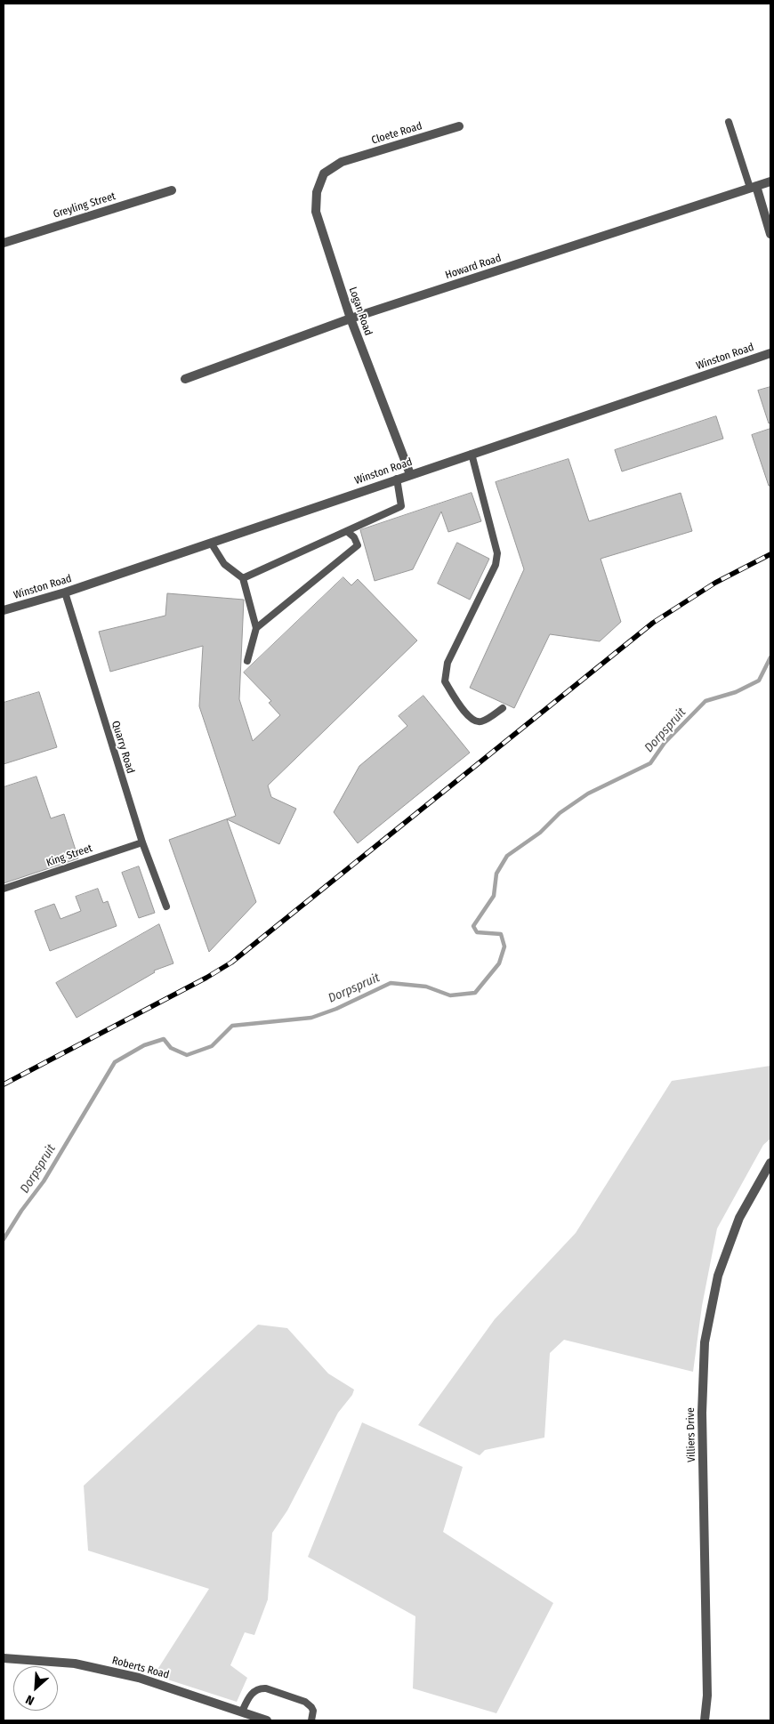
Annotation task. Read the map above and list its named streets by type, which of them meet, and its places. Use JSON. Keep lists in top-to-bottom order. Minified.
{"streets":{"street":["Cloete Road","Greyling Street","Howard Road","Logan Road","Winston Road","Villiers Drive","Roberts Road"],"lane":["Quarry Road","King Street"]},"crossings":[["Cloete Road","Logan Road"],["Howard Road","Logan Road"],["Logan Road","Winston Road"],["Winston Road","Quarry Road"],["Quarry Road","King Street"]],"water":["Dorpspruit"],"north":"bottom left"}
